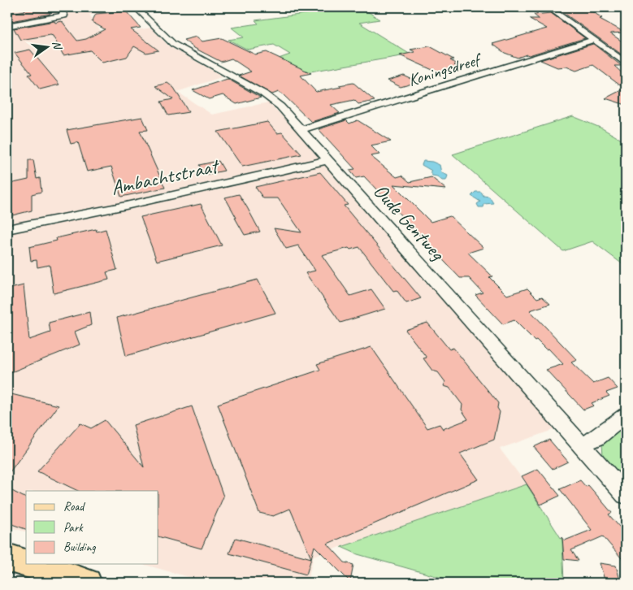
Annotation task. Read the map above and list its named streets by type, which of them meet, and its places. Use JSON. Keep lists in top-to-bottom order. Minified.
{"streets":{"street":["Koningsdreef","Ambachtstraat","Oude Gentweg"]},"crossings":[["Koningsdreef","Oude Gentweg"],["Ambachtstraat","Oude Gentweg"]],"legend":["Road","Park","Building"],"north":"right"}
